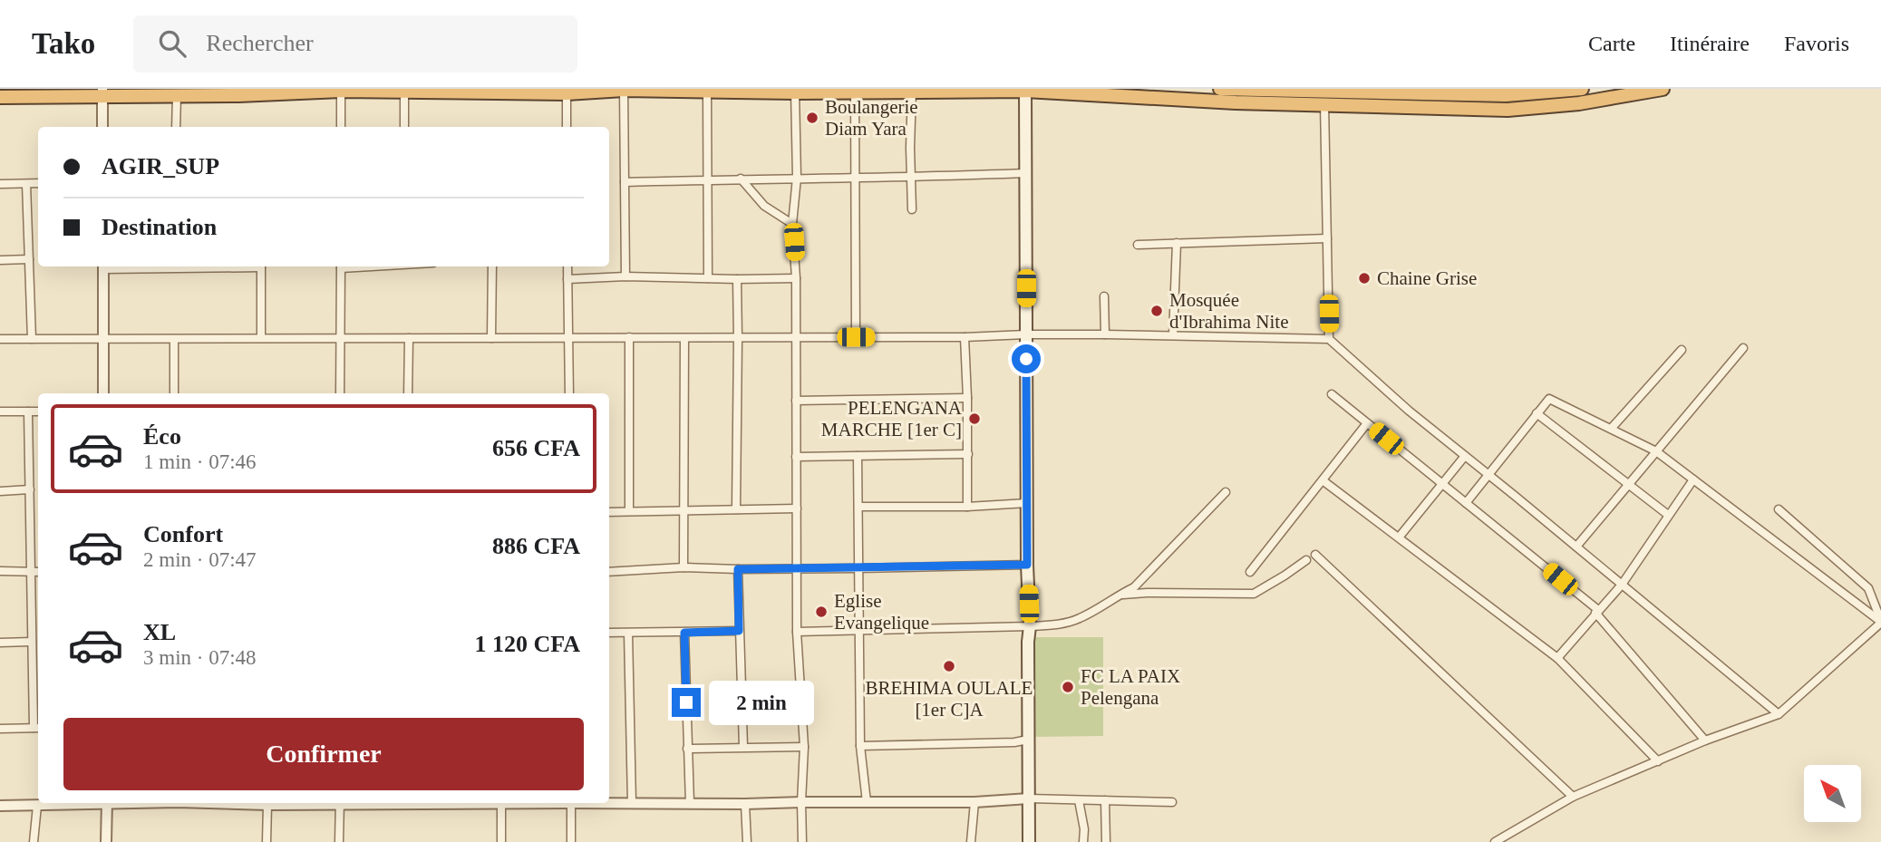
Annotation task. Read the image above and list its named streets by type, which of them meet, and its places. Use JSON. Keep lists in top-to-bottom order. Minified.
{"places":["Boulangerie Diam Yara","Chaine Grise","Mosquée d'Ibrahima Nite","PELENGANA MARCHE [1er C]","Eglise Evangelique","BREHIMA OULALE [1er C]A","FC LA PAIX Pelengana"],"north":"top left","page":{"header":"Tako","search":"Rechercher","nav":["Carte","Itinéraire","Favoris"],"banner":["AGIR_SUP","Destination"],"list":[{"name":"Éco","note":"1 min · 07:46","value":"656 CFA"},{"name":"Confort","note":"2 min · 07:47","value":"886 CFA"},{"name":"XL","note":"3 min · 07:48","value":"1 120 CFA"}],"bubble":"2 min","buttons":"Confirmer"}}
